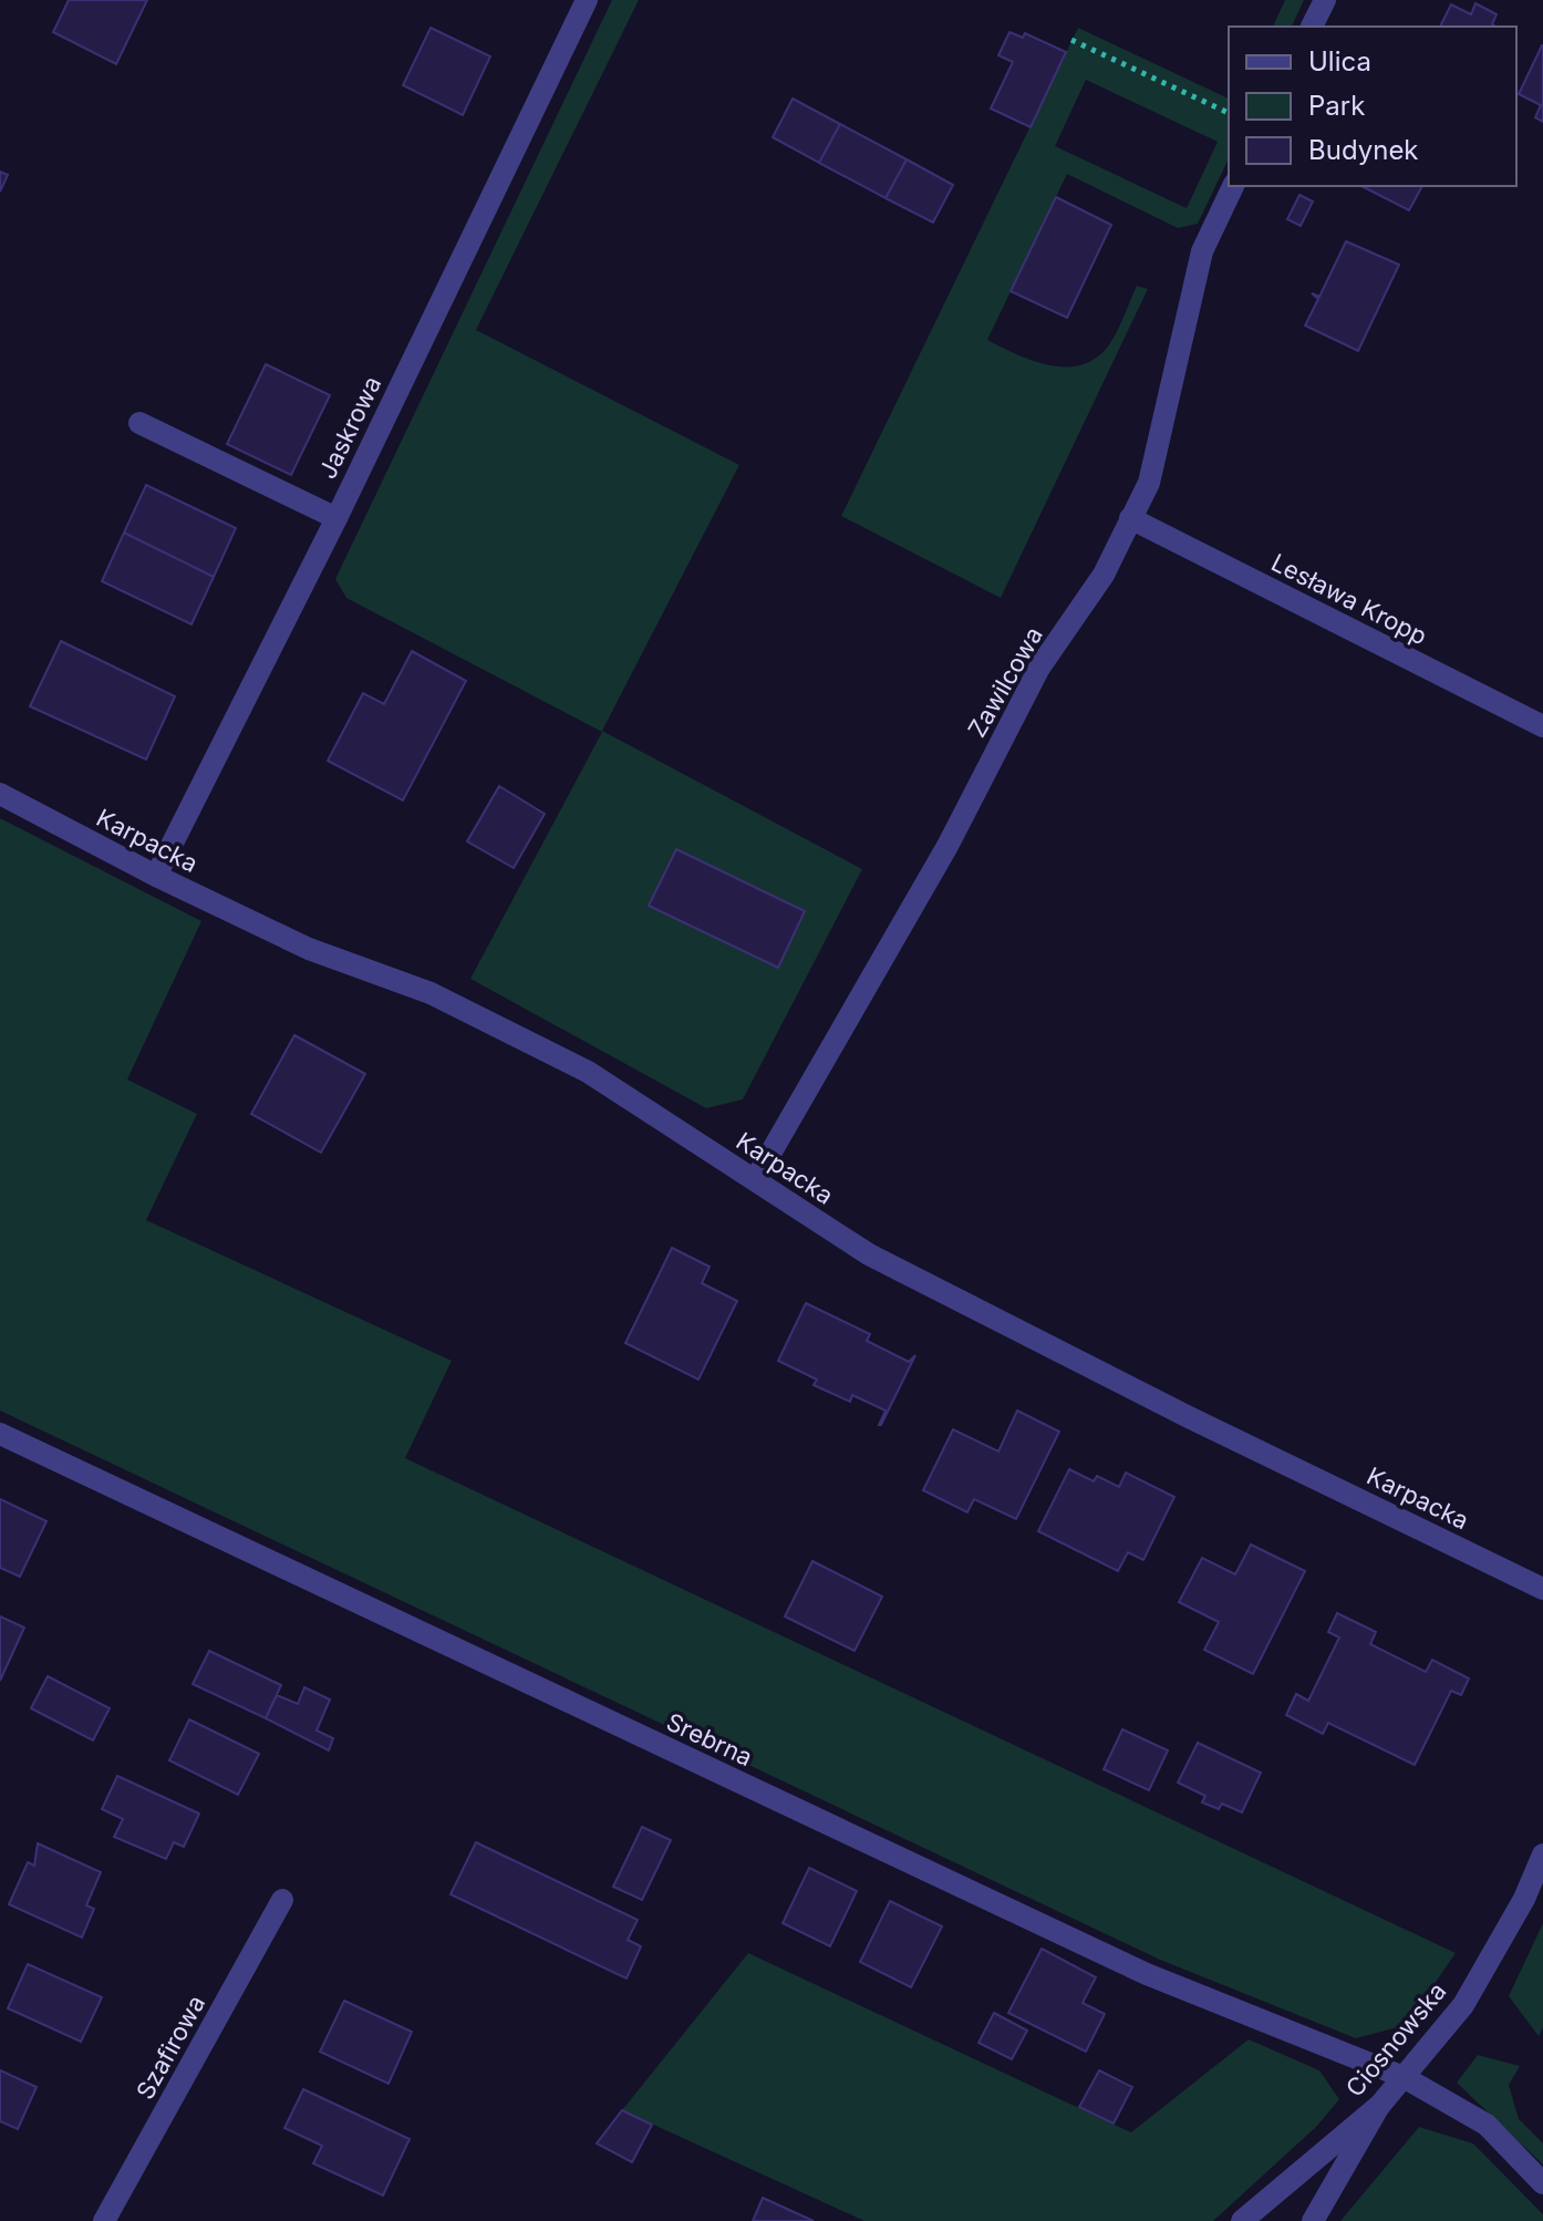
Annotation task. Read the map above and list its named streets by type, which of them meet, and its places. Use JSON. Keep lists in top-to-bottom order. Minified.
{"streets":{"street":["Jaskrowa","Lesława Kropp","Zawilcowa","Karpacka","Srebrna","Ciosnowska","Szafirowa"]},"crossings":[["Jaskrowa","Karpacka"],["Lesława Kropp","Zawilcowa"],["Zawilcowa","Karpacka"],["Srebrna","Ciosnowska"]],"legend":["Ulica","Park","Budynek"]}
